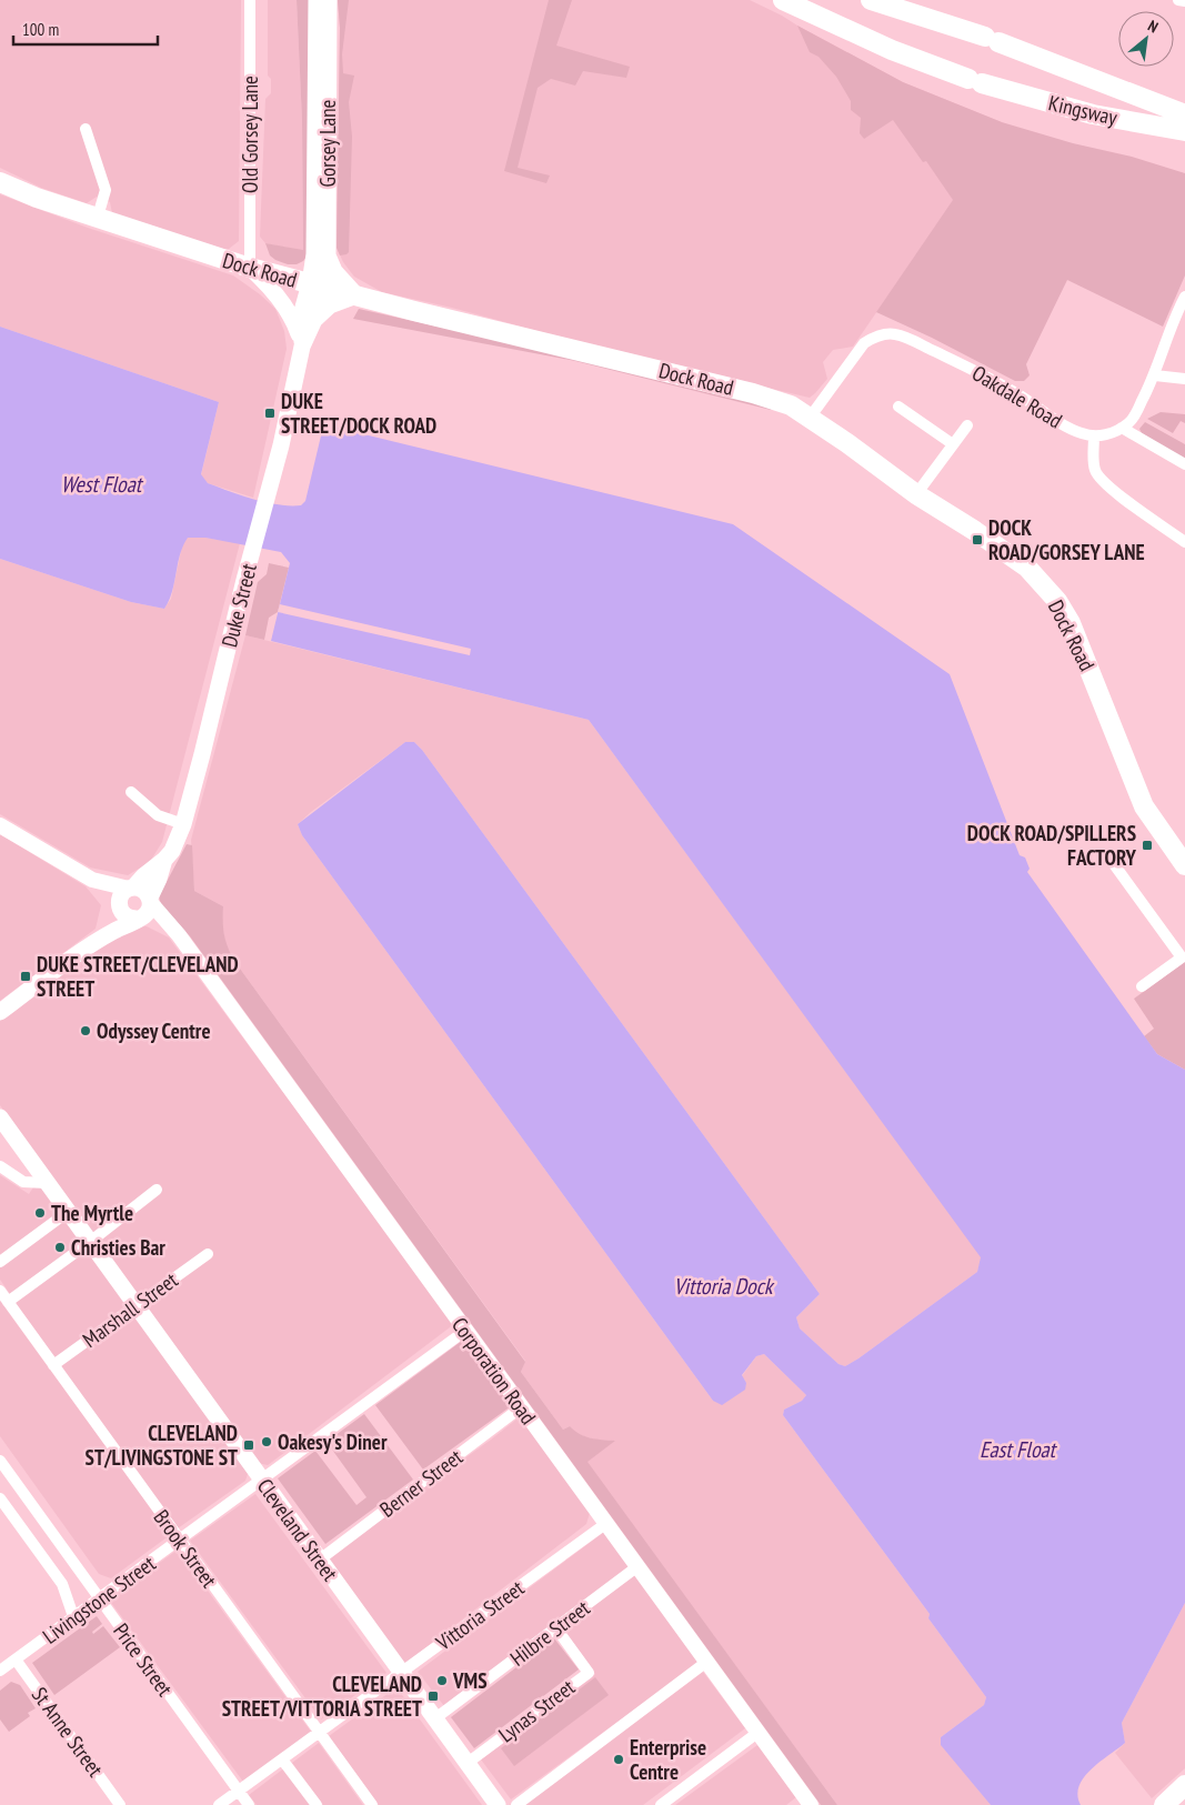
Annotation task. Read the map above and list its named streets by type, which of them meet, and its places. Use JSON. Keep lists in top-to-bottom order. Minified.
{"streets":{"highway":["Kingsway","Dock Road"],"main road":["Gorsey Lane","Duke Street","Corporation Road","Cleveland Street"],"street":["Old Gorsey Lane","Oakdale Road","Marshall Street","Berner Street","Brook Street","Livingstone Street","Vittoria Street","Hilbre Street","Price Street","Lynas Street","St Anne Street"]},"crossings":[["Old Gorsey Lane","Dock Road"],["Gorsey Lane","Dock Road"],["Gorsey Lane","Duke Street"],["Dock Road","Oakdale Road"],["Dock Road","Duke Street"],["Duke Street","Corporation Road"],["Marshall Street","Cleveland Street"],["Marshall Street","Brook Street"],["Corporation Road","Berner Street"],["Corporation Road","Livingstone Street"],["Corporation Road","Vittoria Street"],["Corporation Road","Hilbre Street"],["Berner Street","Cleveland Street"],["Cleveland Street","Livingstone Street"],["Cleveland Street","Vittoria Street"],["Cleveland Street","Hilbre Street"],["Cleveland Street","Lynas Street"],["Brook Street","Livingstone Street"],["Brook Street","Vittoria Street"],["Livingstone Street","Price Street"],["Livingstone Street","St Anne Street"],["Vittoria Street","Price Street"],["Hilbre Street","Lynas Street"]],"water":["West Float","Vittoria Dock","East Float"],"places":{"transit":["DUKE STREET/DOCK ROAD","DOCK ROAD/GORSEY LANE","DOCK ROAD/SPILLERS FACTORY","DUKE STREET/CLEVELAND STREET","CLEVELAND ST/LIVINGSTONE ST","CLEVELAND STREET/VITTORIA STREET"],"other":["Odyssey Centre","The Myrtle","Christies Bar","Oakesy's Diner","VMS","Enterprise Centre"]},"scale_bar":"100 m","north":"top right"}
